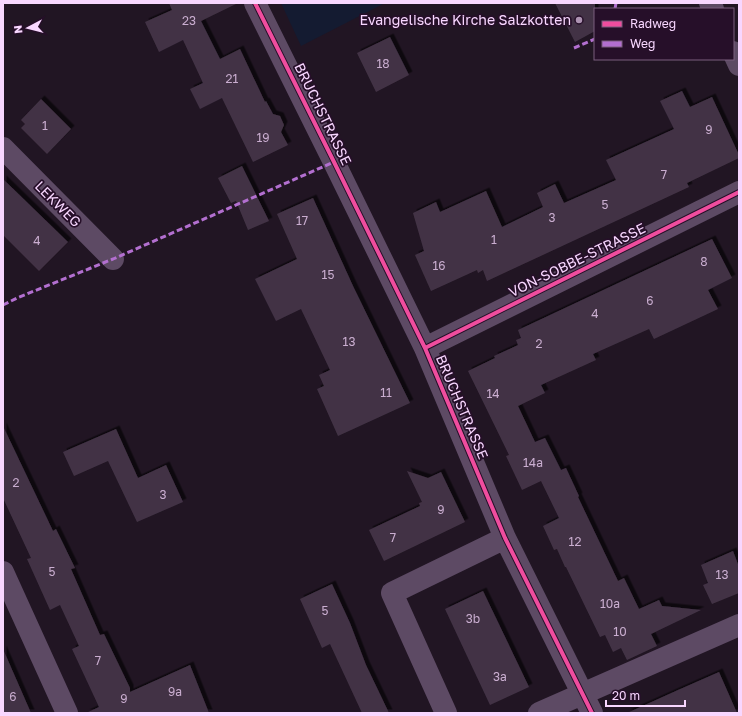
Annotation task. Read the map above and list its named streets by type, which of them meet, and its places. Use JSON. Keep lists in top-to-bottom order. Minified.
{"streets":{"street":["BRUCHSTRASSE","LEKWEG","VON-SOBBE-STRASSE"]},"crossings":[["BRUCHSTRASSE","VON-SOBBE-STRASSE"]],"places":["Evangelische Kirche Salzkotten"],"house_numbers":["23","18","21","1","9","19","7","5","3","17","1","4","8","16","15","6","4","13","2","11","14","14a","2","3","9","7","12","5","13","10a","5","3b","10","7","3a","9a","6","9"],"legend":["Radweg","Weg"],"scale_bar":"20 m","north":"left"}
